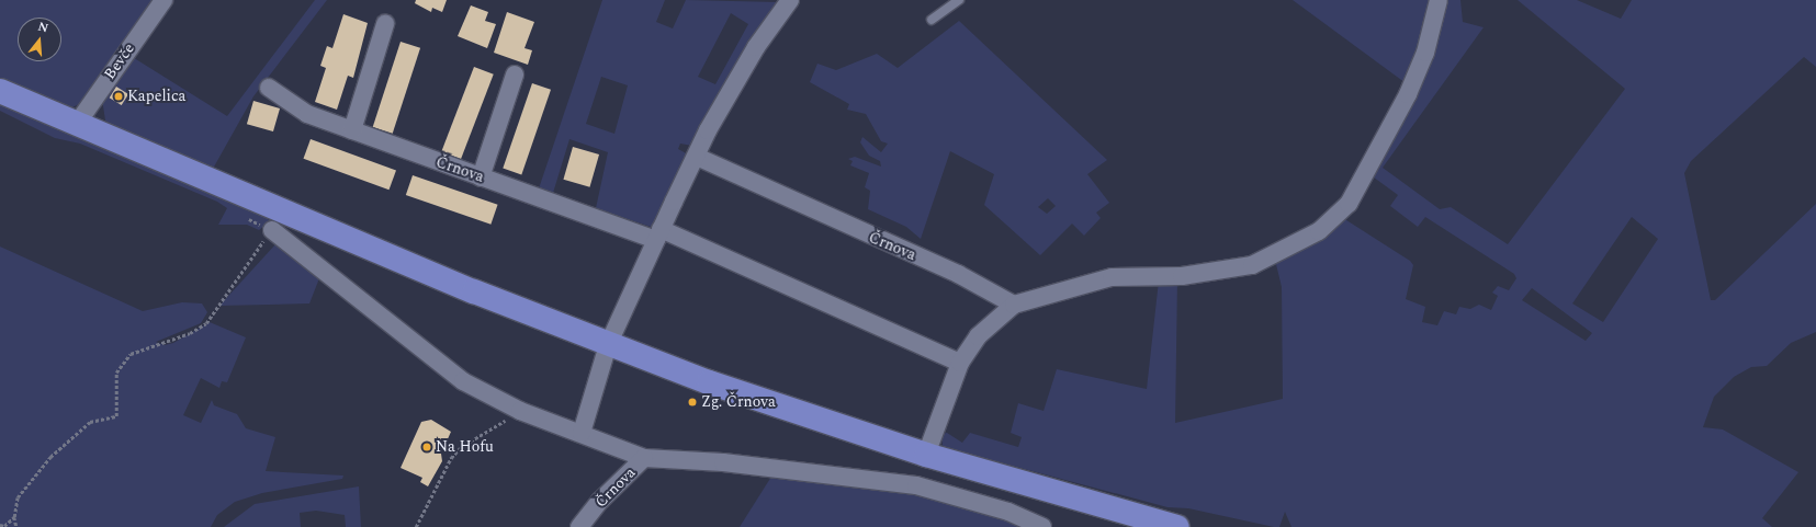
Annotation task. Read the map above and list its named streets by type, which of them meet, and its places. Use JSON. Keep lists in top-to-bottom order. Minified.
{"streets":{"street":["Bevče","Črnova"]},"places":["Kapelica","Zg. Črnova","Na Hofu"],"north":"top"}
